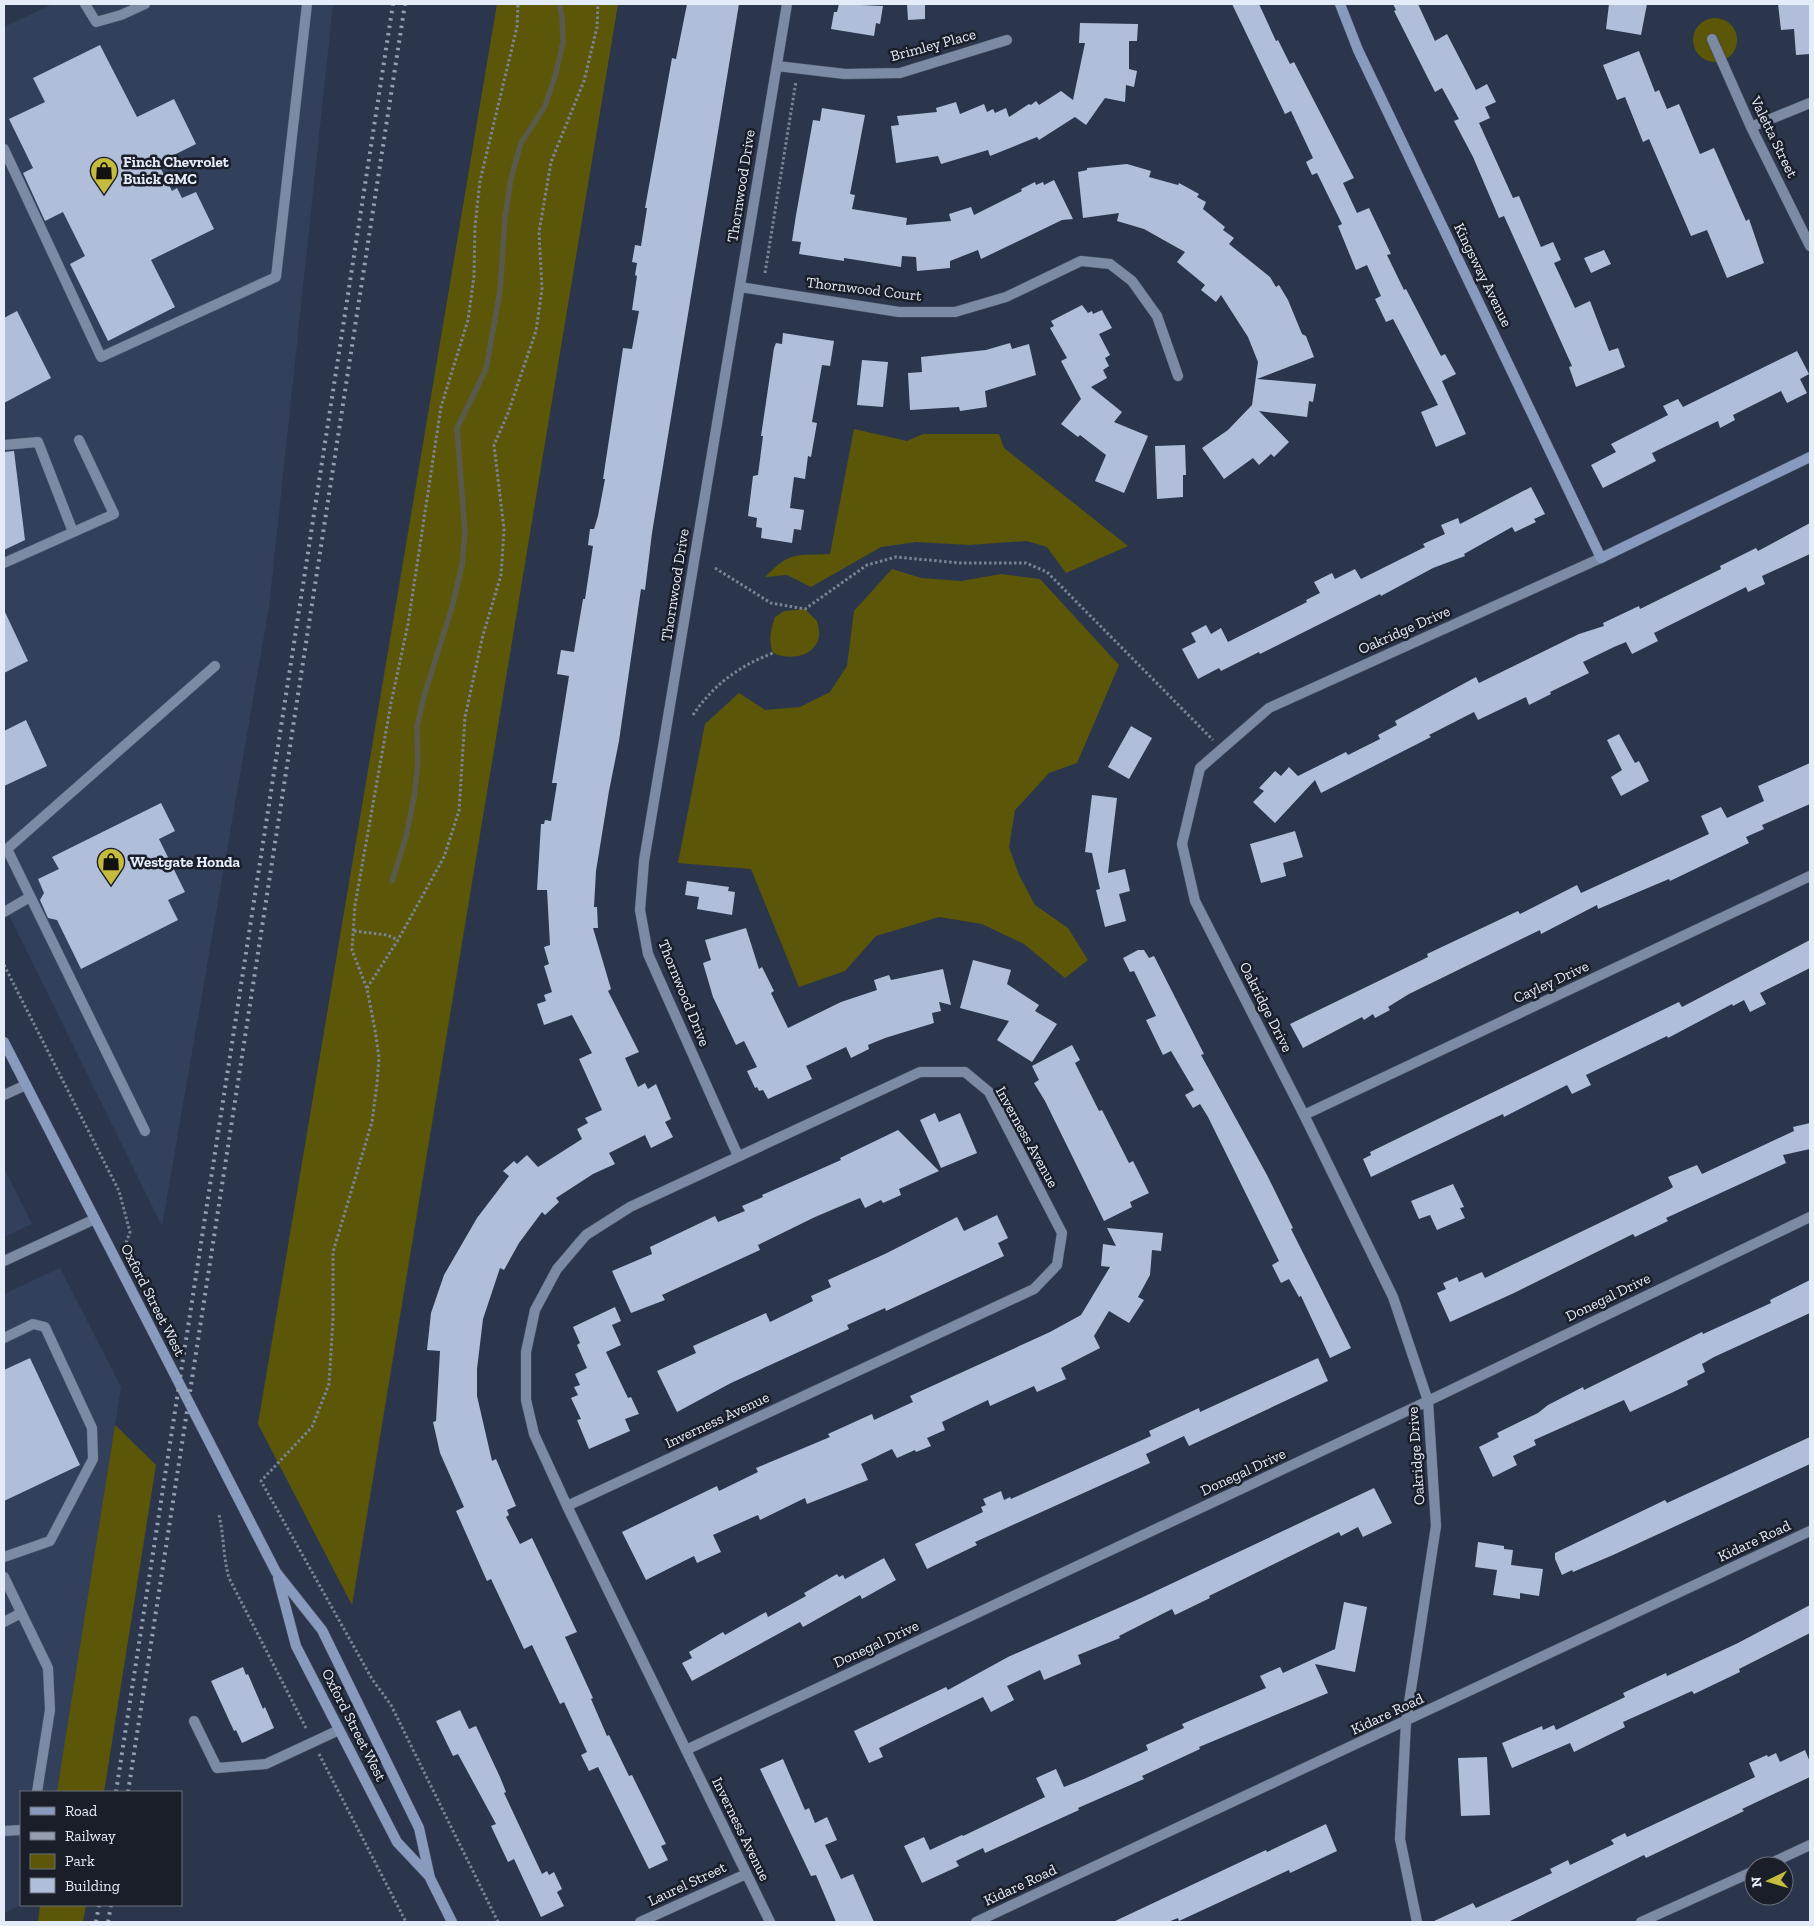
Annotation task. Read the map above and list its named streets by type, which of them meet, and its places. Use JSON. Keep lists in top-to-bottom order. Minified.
{"streets":{"main road":["Kingsway Avenue","Oakridge Drive","Oxford Street West"],"street":["Brimley Place","Valetta Street","Thornwood Drive","Thornwood Court","Cayley Drive","Inverness Avenue","Donegal Drive","Kidare Road","Laurel Street"]},"crossings":[["Brimley Place","Thornwood Drive"],["Thornwood Drive","Thornwood Court"],["Thornwood Drive","Inverness Avenue"],["Kingsway Avenue","Oakridge Drive"],["Oakridge Drive","Cayley Drive"],["Oakridge Drive","Donegal Drive"],["Oakridge Drive","Kidare Road"],["Inverness Avenue","Donegal Drive"],["Inverness Avenue","Laurel Street"]],"places":{"shop":["Finch Chevrolet Buick GMC","Westgate Honda"]},"legend":["Road","Railway","Park","Building"],"north":"left"}
